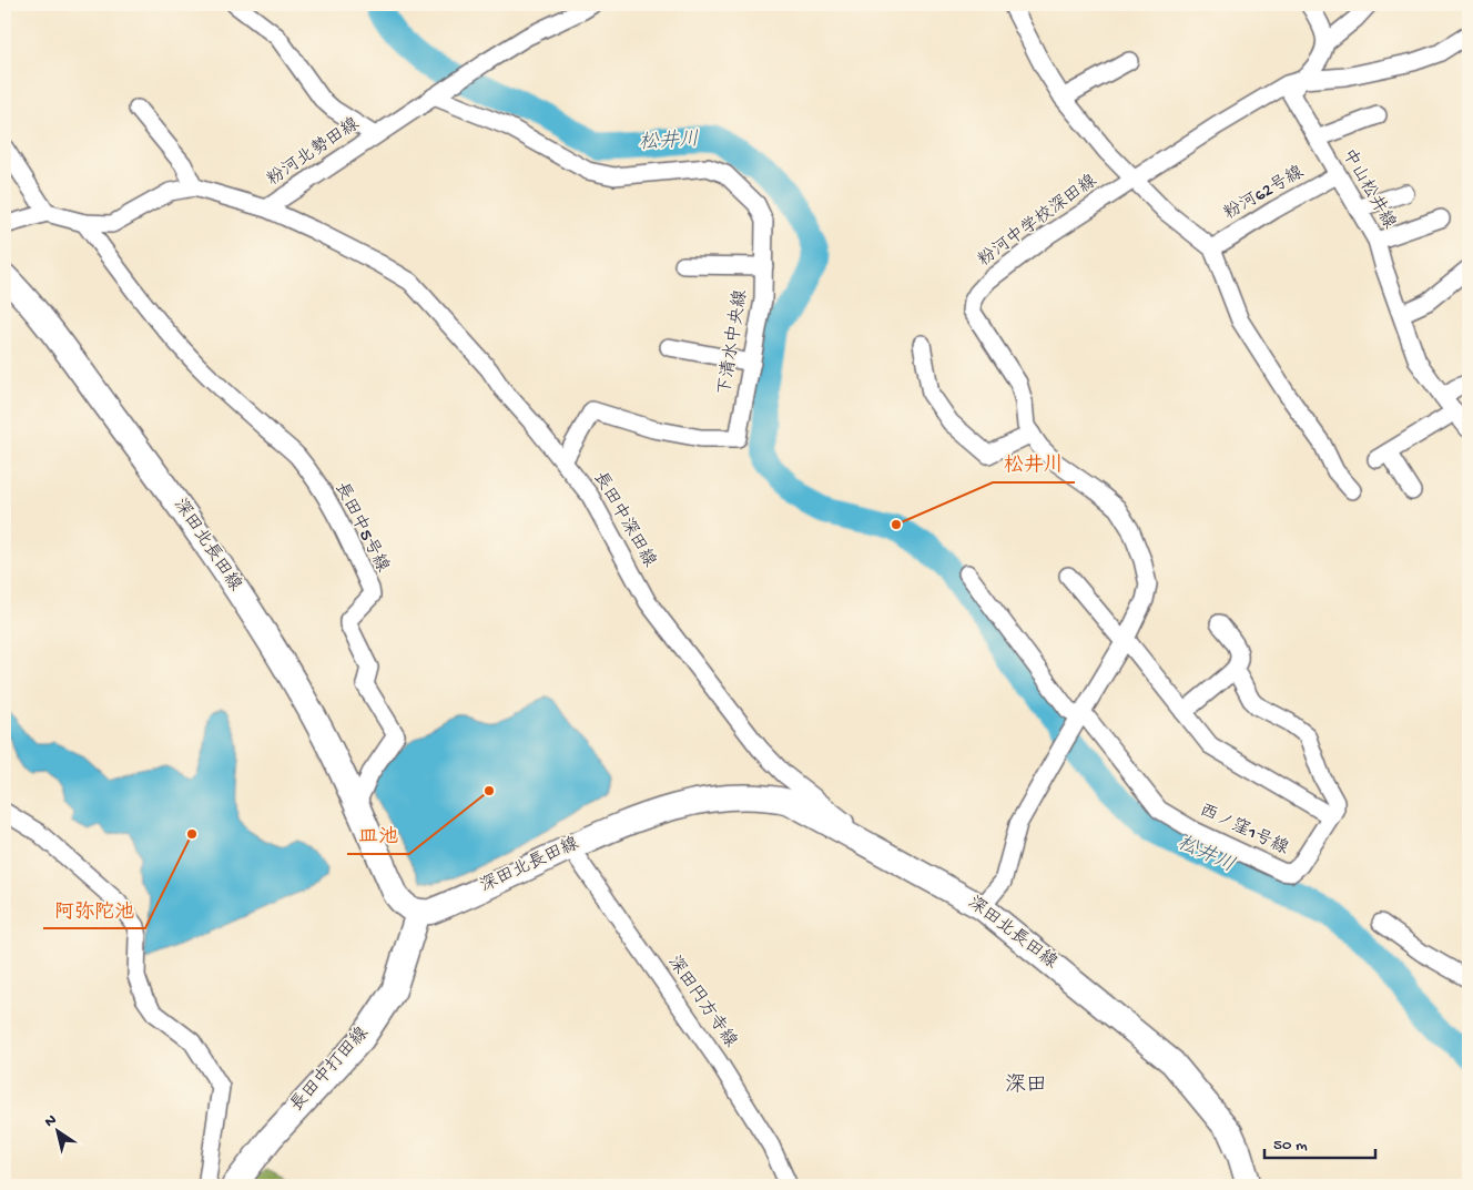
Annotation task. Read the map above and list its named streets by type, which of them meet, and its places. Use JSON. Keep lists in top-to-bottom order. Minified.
{"streets":{"street":["粉河北勢田線","中山松井線","粉河62号線","粉河中学校深田線","下清水中央線","長田中深田線","長田中5号線","深田北長田線","西ノ窪1号線","深田円方寺線","長田中打田線"]},"crossings":[["粉河北勢田線","下清水中央線"],["粉河北勢田線","長田中深田線"],["粉河北勢田線","長田中5号線"],["中山松井線","粉河62号線"],["中山松井線","粉河中学校深田線"],["粉河中学校深田線","深田北長田線"],["粉河中学校深田線","西ノ窪1号線"],["下清水中央線","長田中深田線"],["長田中深田線","深田北長田線"],["長田中5号線","深田北長田線"],["深田北長田線","深田円方寺線"],["深田北長田線","長田中打田線"]],"districts":["深田"],"water":["松井川"],"places":["松井川","皿池","阿弥陀池"],"scale_bar":"50 m","north":"top left"}
